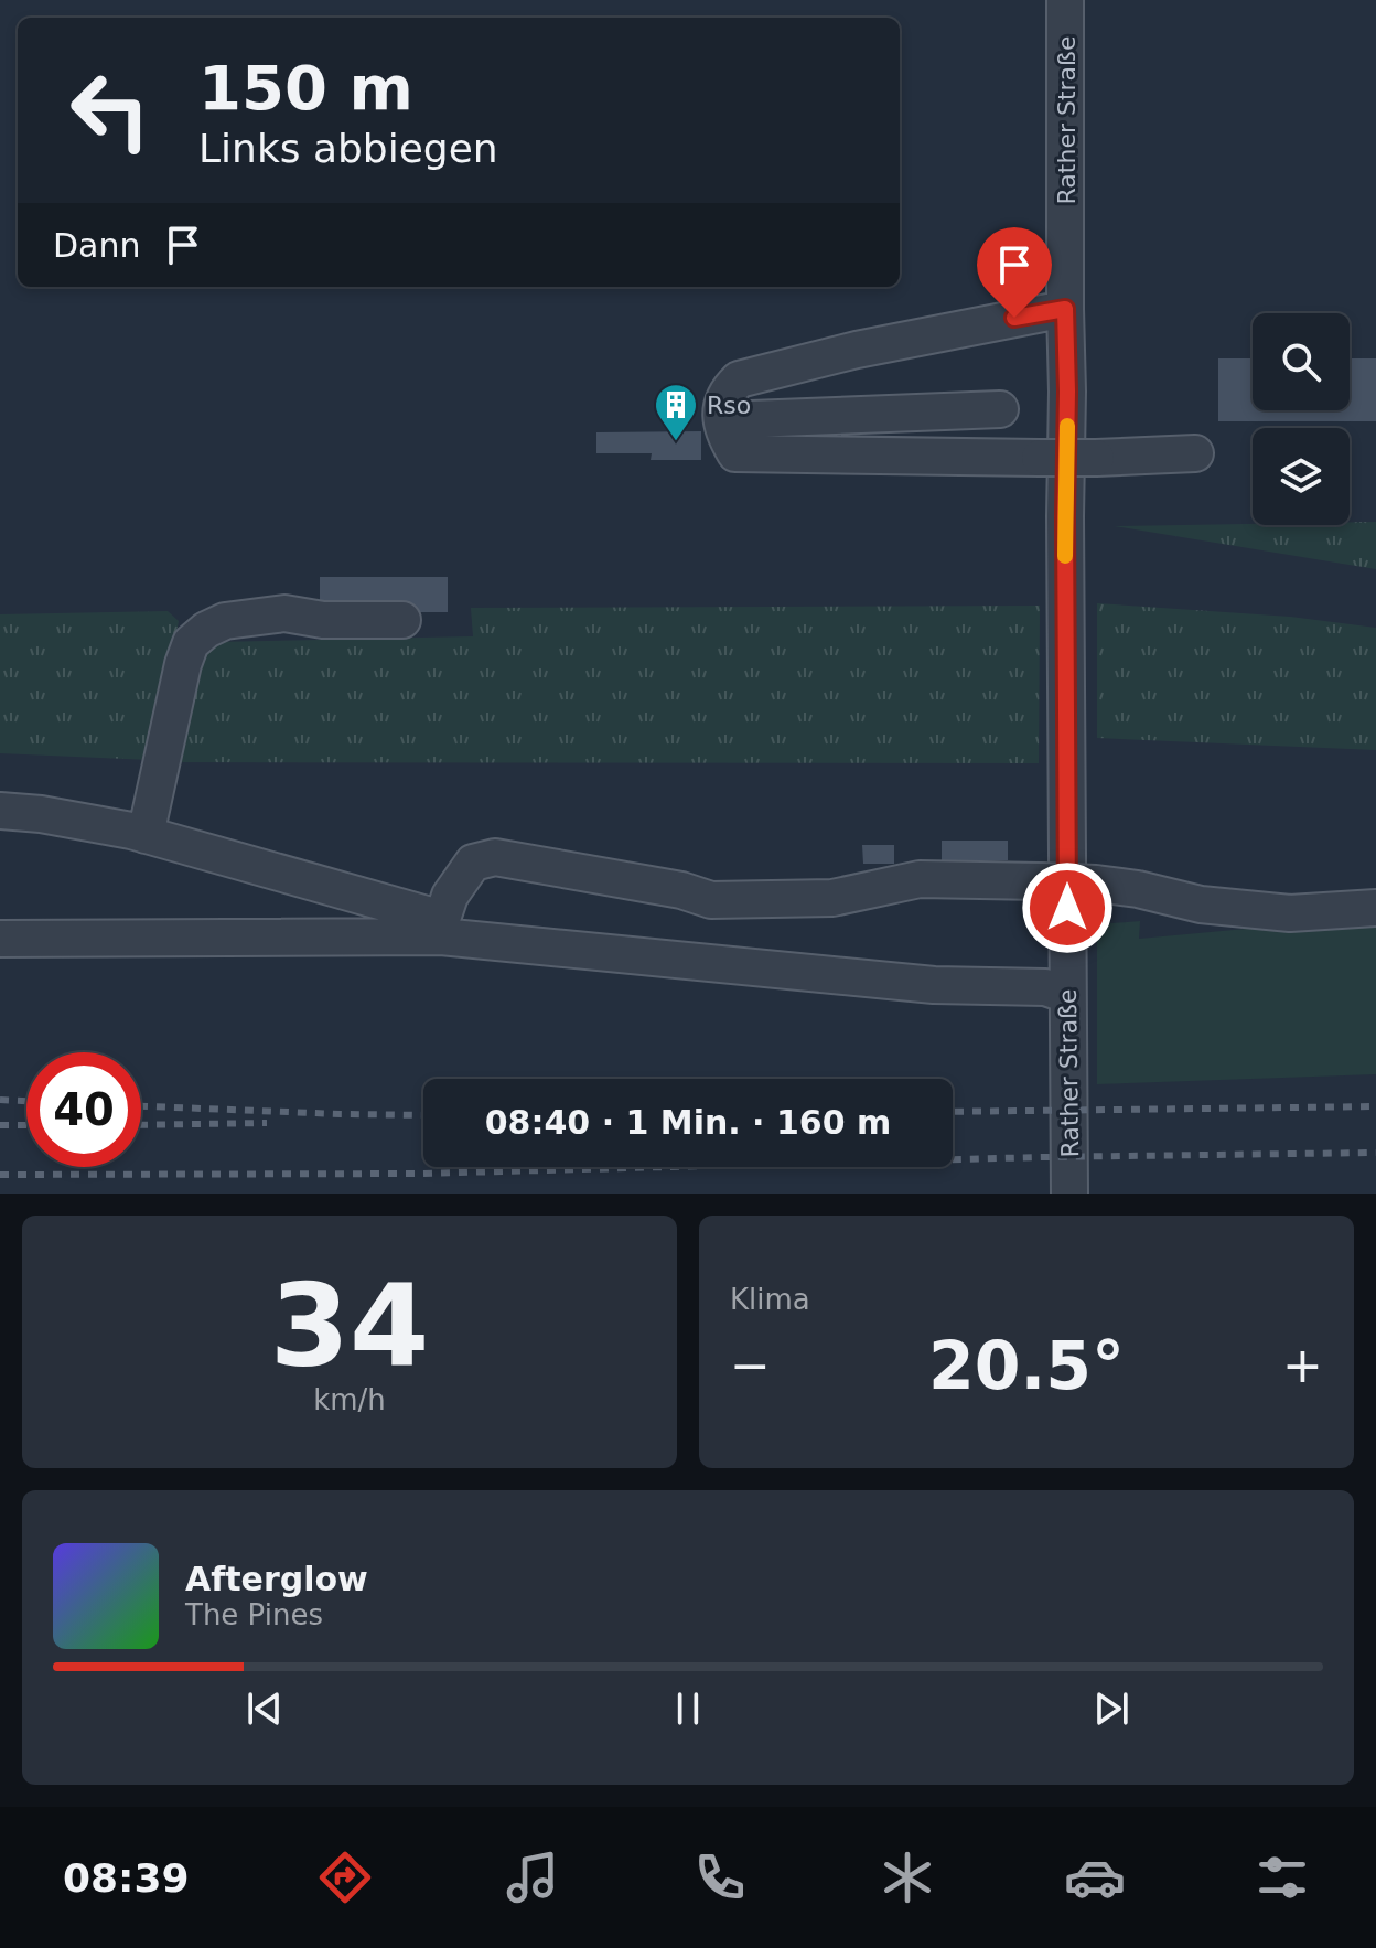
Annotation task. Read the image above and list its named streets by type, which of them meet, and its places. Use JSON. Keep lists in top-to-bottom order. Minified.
{"streets":{"street":["Rather Straße"]},"places":{"building":["Rso"]},"page":{"turn":["150 m","Links abbiegen"],"then":"Dann","limit":"40","trip":"08:40 · 1 Min. · 160 m","tile":[["34","km/h"],"Klima"],"heat":["−","20.5°","+"],"song":["Afterglow","The Pines"],"tabs":"08:39"}}
